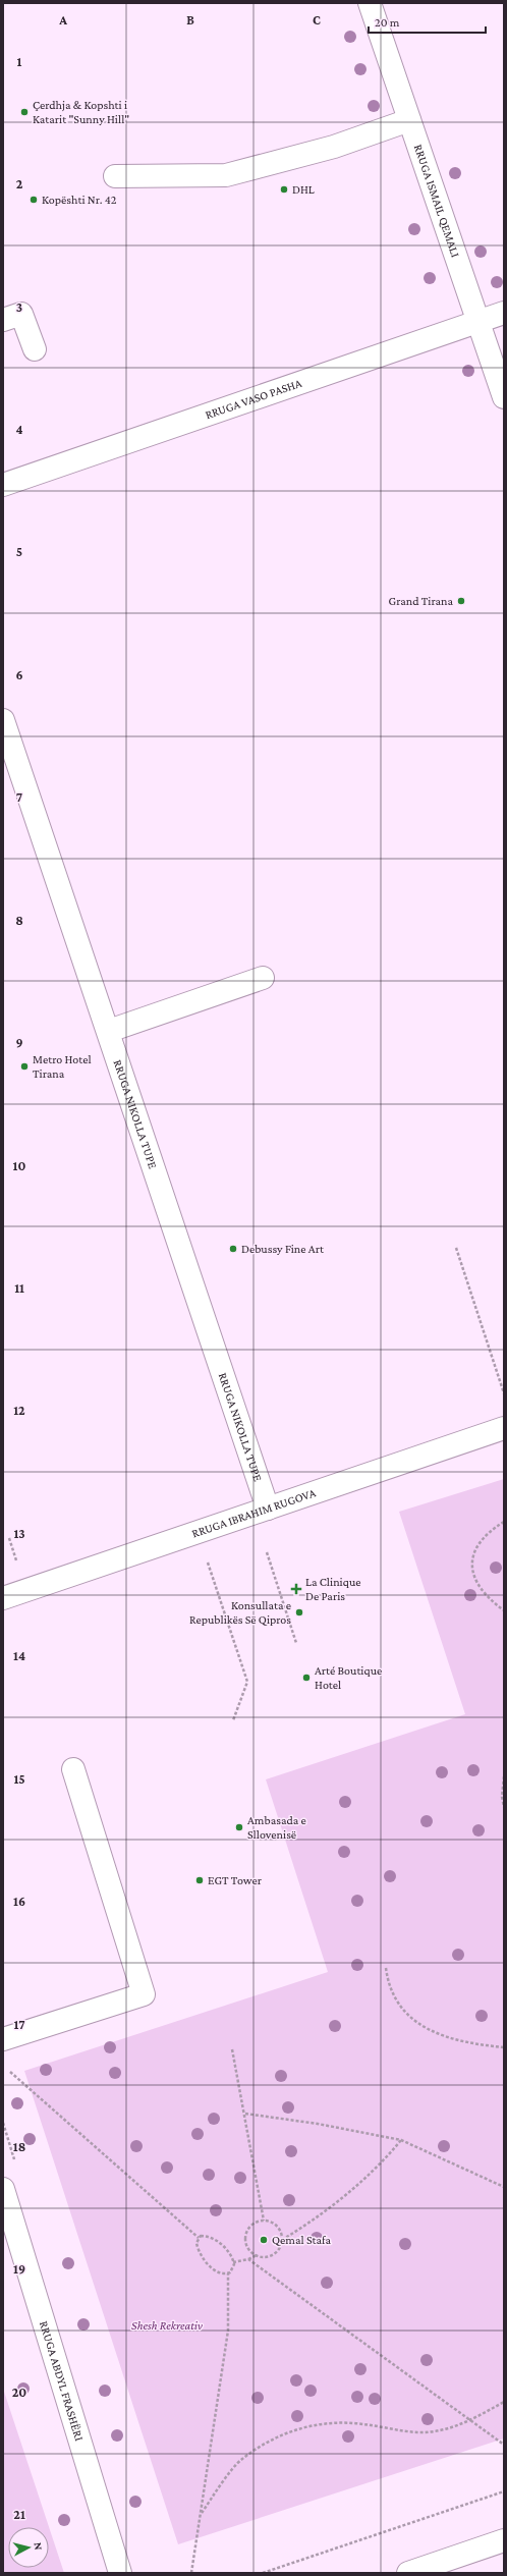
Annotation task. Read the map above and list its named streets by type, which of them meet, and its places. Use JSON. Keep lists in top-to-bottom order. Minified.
{"streets":{"street":["RRUGA ISMAIL QEMALI","RRUGA VASO PASHA","RRUGA NIKOLLA TUPE","RRUGA IBRAHIM RUGOVA","RRUGA ABDYL FRASHËRI"]},"crossings":[["RRUGA ISMAIL QEMALI","RRUGA VASO PASHA"],["RRUGA NIKOLLA TUPE","RRUGA IBRAHIM RUGOVA"]],"parks":["Shesh Rekreativ"],"places":{"other":["Çerdhja & Kopshti i Katarit \"Sunny Hill\"","DHL","Kopështi Nr. 42","Grand Tirana","Metro Hotel Tirana","Debussy Fine Art","Konsullata e Republikës Së Qipros","Arté Boutique Hotel","Ambasada e Sllovenisë","EGT Tower","Qemal Stafa"],"health":["La Clinique De Paris"]},"scale_bar":"20 m","north":"right","grid":{"columns":["A","B","C"],"rows":["1","2","3","4","5","6","7","8","9","10","11","12","13","14","15","16","17","18","19","20","21"]}}
